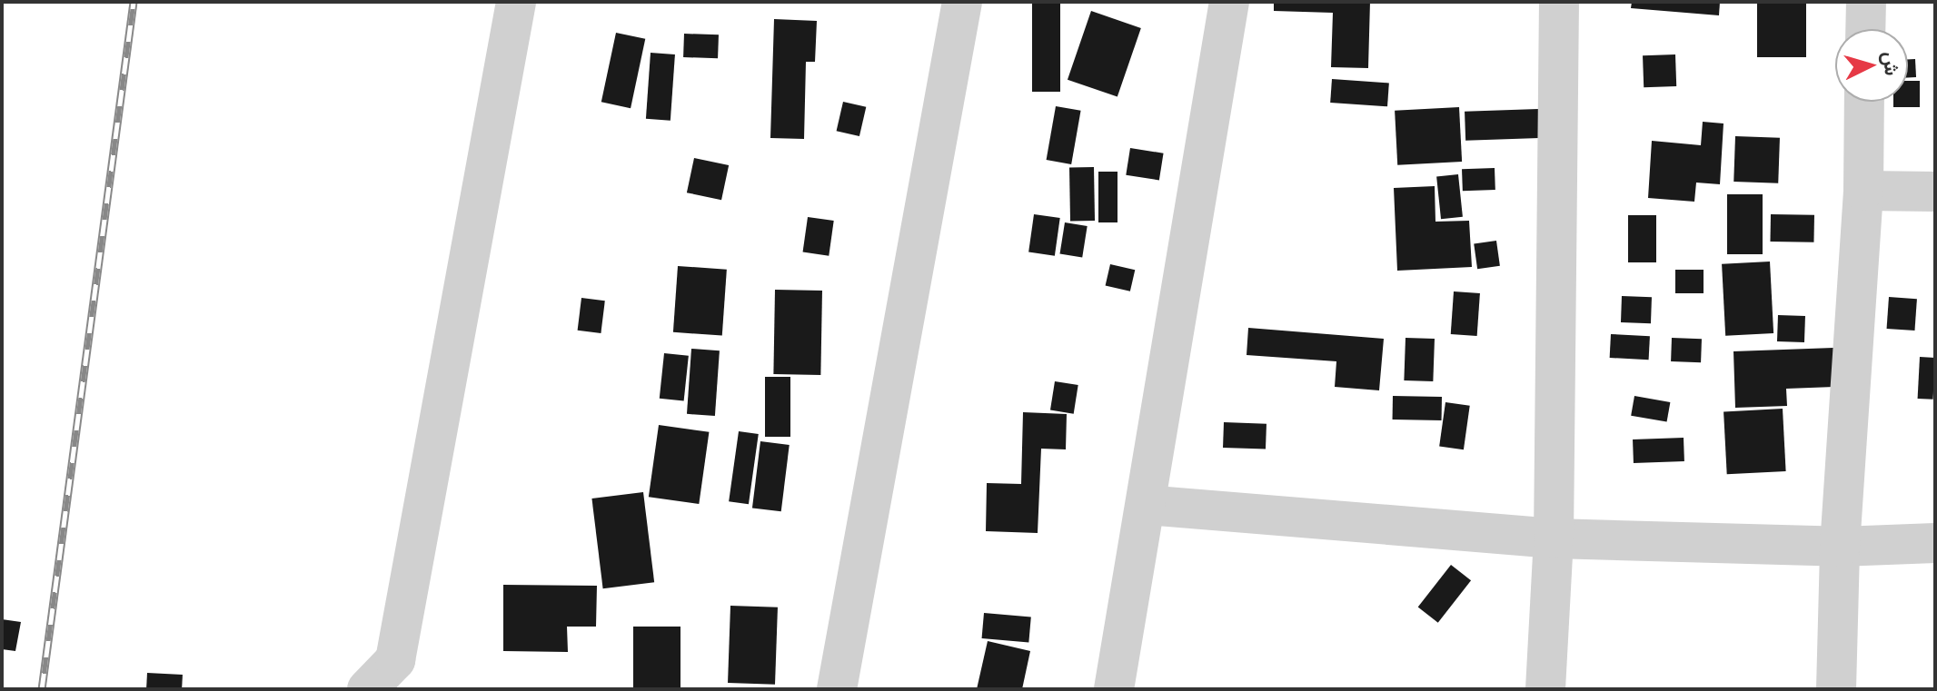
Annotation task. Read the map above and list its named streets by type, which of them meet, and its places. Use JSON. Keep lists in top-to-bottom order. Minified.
{"north":"right"}
